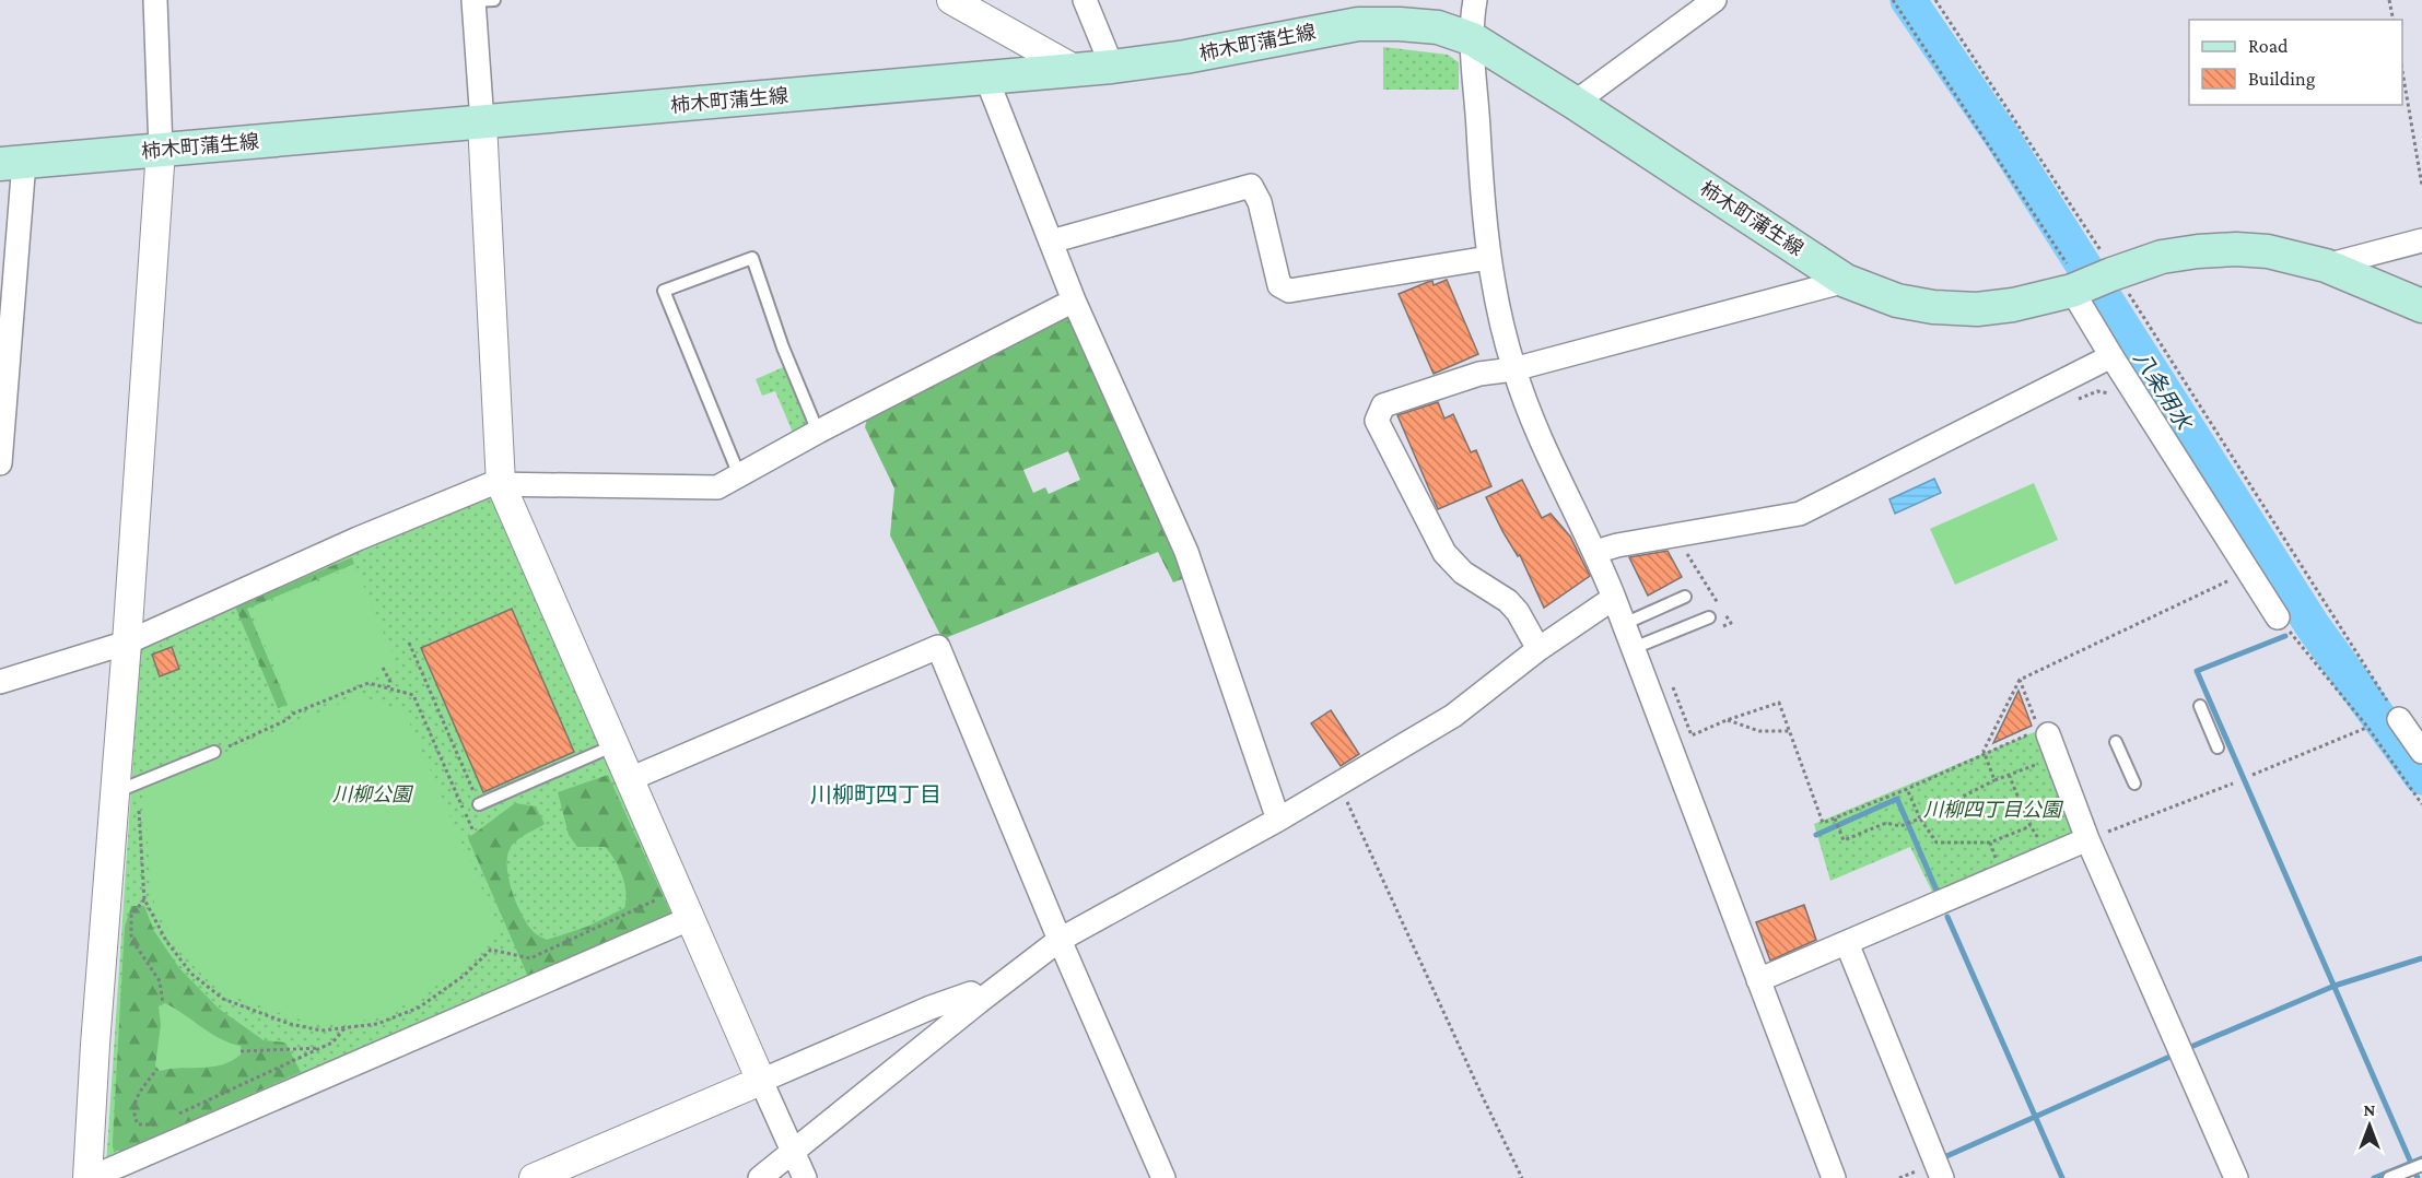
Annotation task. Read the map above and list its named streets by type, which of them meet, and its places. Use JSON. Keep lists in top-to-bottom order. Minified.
{"streets":{"main road":["柿木町蒲生線"]},"districts":["川柳町四丁目"],"water":["八条用水"],"parks":["川柳公園","川柳四丁目公園"],"legend":["Road","Building"],"north":"top"}
